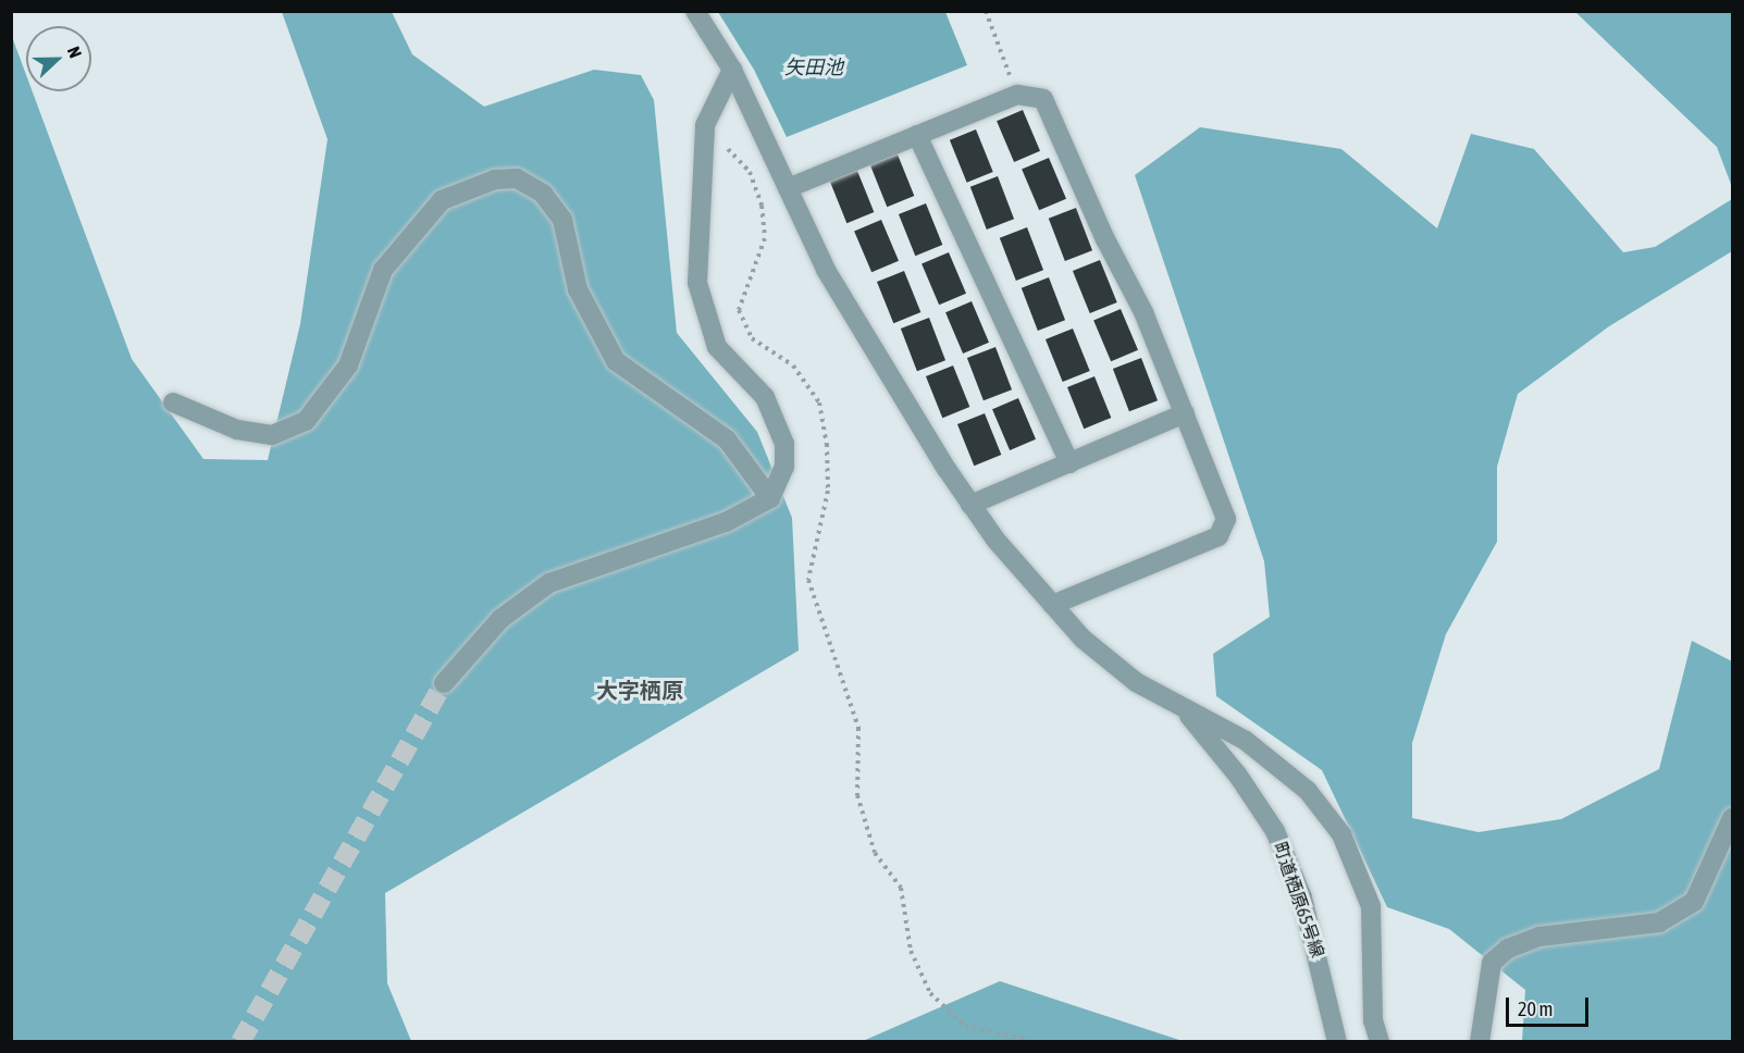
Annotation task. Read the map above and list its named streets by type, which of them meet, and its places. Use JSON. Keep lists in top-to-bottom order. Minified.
{"streets":{"street":["町道栖原65号線"]},"districts":["大字栖原"],"water":["矢田池"],"scale_bar":"20 m","north":"right"}
